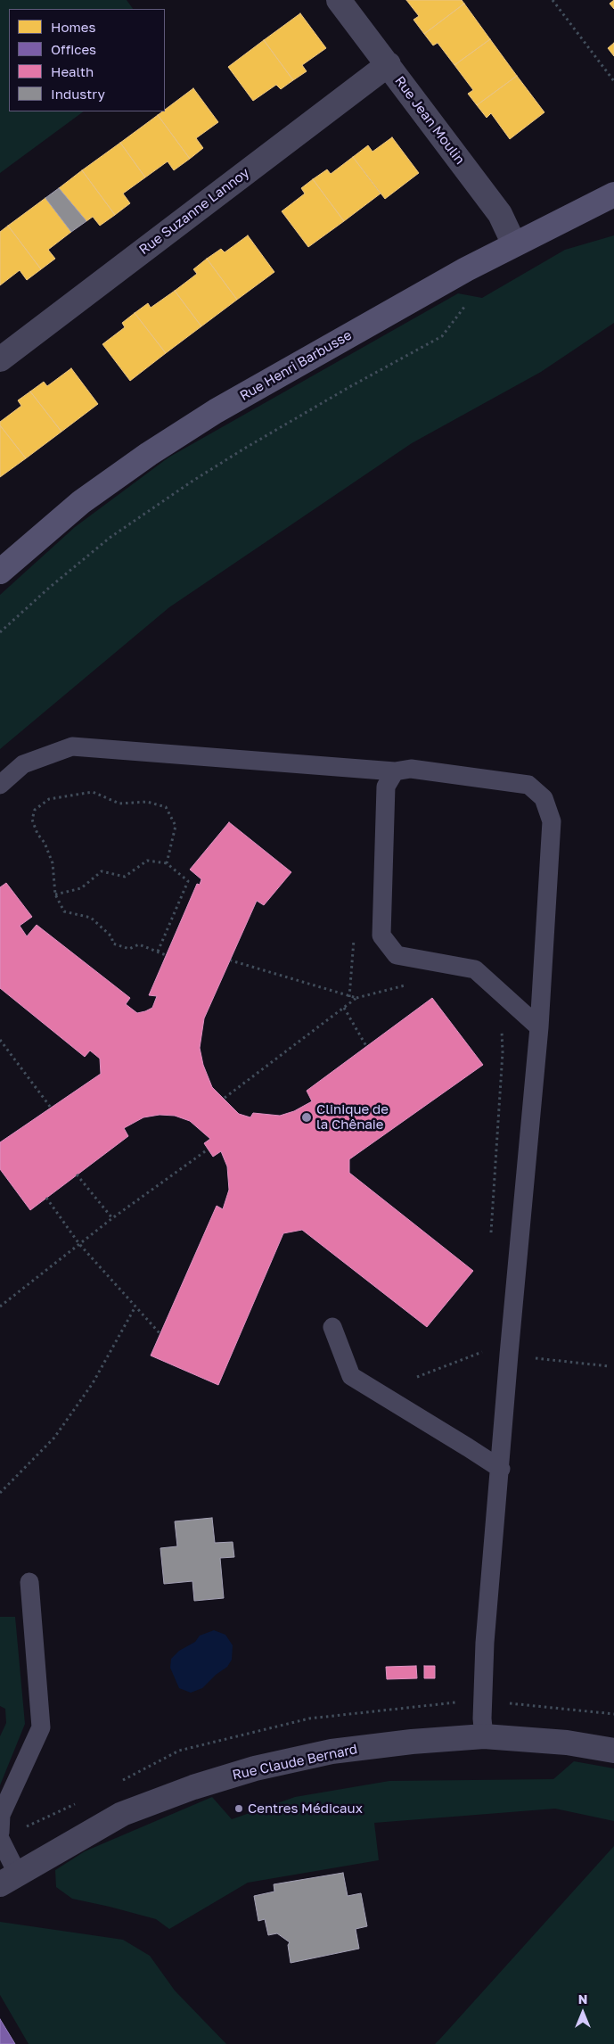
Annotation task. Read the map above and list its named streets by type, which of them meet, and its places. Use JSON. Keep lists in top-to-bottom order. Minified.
{"streets":{"street":["Rue Jean Moulin","Rue Suzanne Lannoy","Rue Henri Barbusse","Rue Claude Bernard"]},"crossings":[["Rue Jean Moulin","Rue Suzanne Lannoy"],["Rue Jean Moulin","Rue Henri Barbusse"]],"places":["Clinique de la Chênaie","Centres Médicaux"],"legend":["Homes","Offices","Health","Industry"],"north":"top"}
